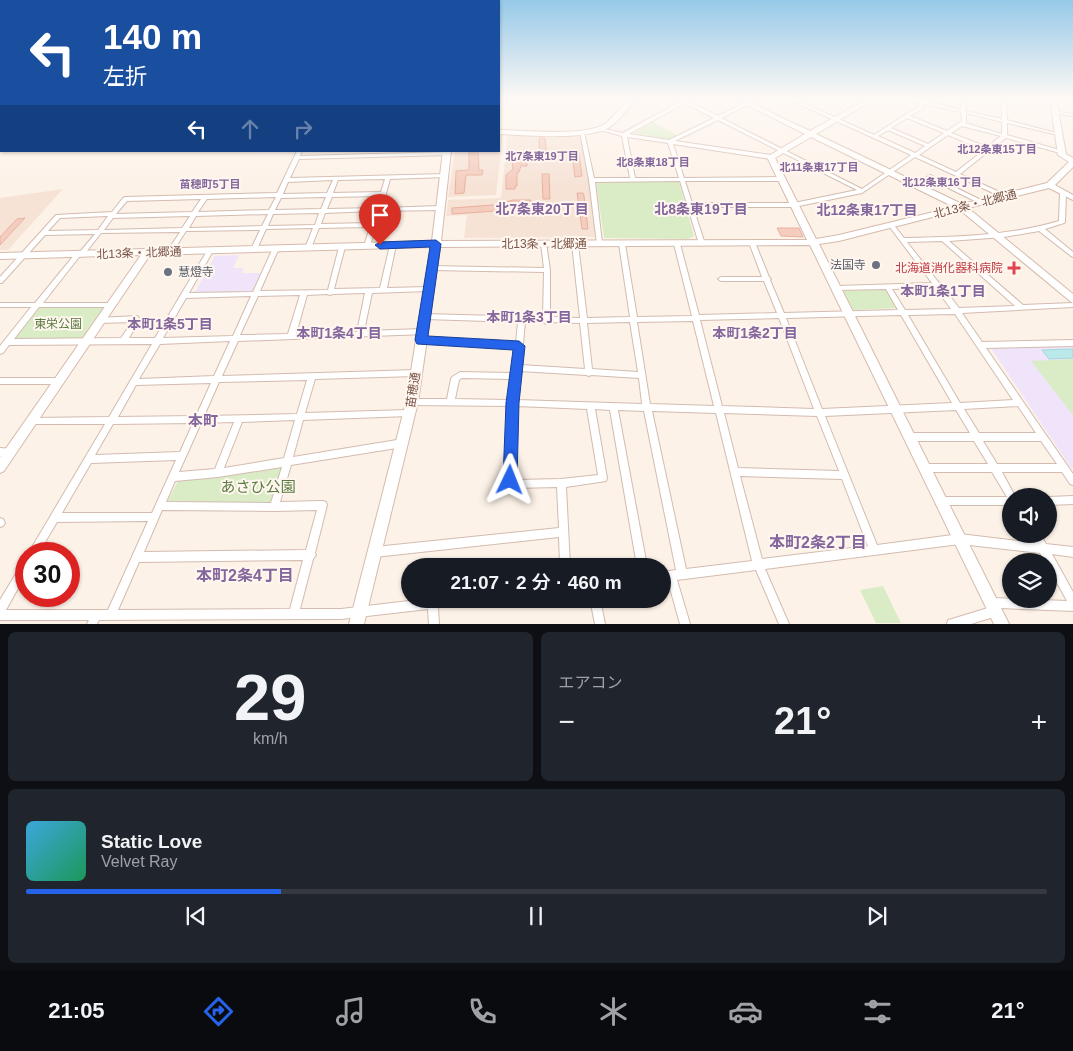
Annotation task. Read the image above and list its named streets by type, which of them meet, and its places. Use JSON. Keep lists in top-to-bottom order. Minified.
{"streets":{"street":["北13条・北郷通","苗穂通"]},"crossings":[["北13条・北郷通","苗穂通"]],"districts":["北12条東15丁目","北7条東19丁目","北8条東18丁目","北11条東17丁目","北12条東16丁目","苗穂町5丁目","北7条東20丁目","北8条東19丁目","北12条東17丁目","本町1条1丁目","本町1条3丁目","本町1条5丁目","本町1条4丁目","本町1条2丁目","本町","本町2条2丁目","本町2条4丁目"],"parks":["東栄公園","あさひ公園"],"places":{"other":["法国寺","慧燈寺"],"health":["北海道消化器科病院"]},"page":{"turn":["140 m","左折"],"limit":"30","trip":"21:07 · 2 分 · 460 m","tile":[["29","km/h"],"エアコン"],"heat":["−","21°","+"],"song":["Static Love","Velvet Ray"],"tabs":["21:05","21°"]}}
